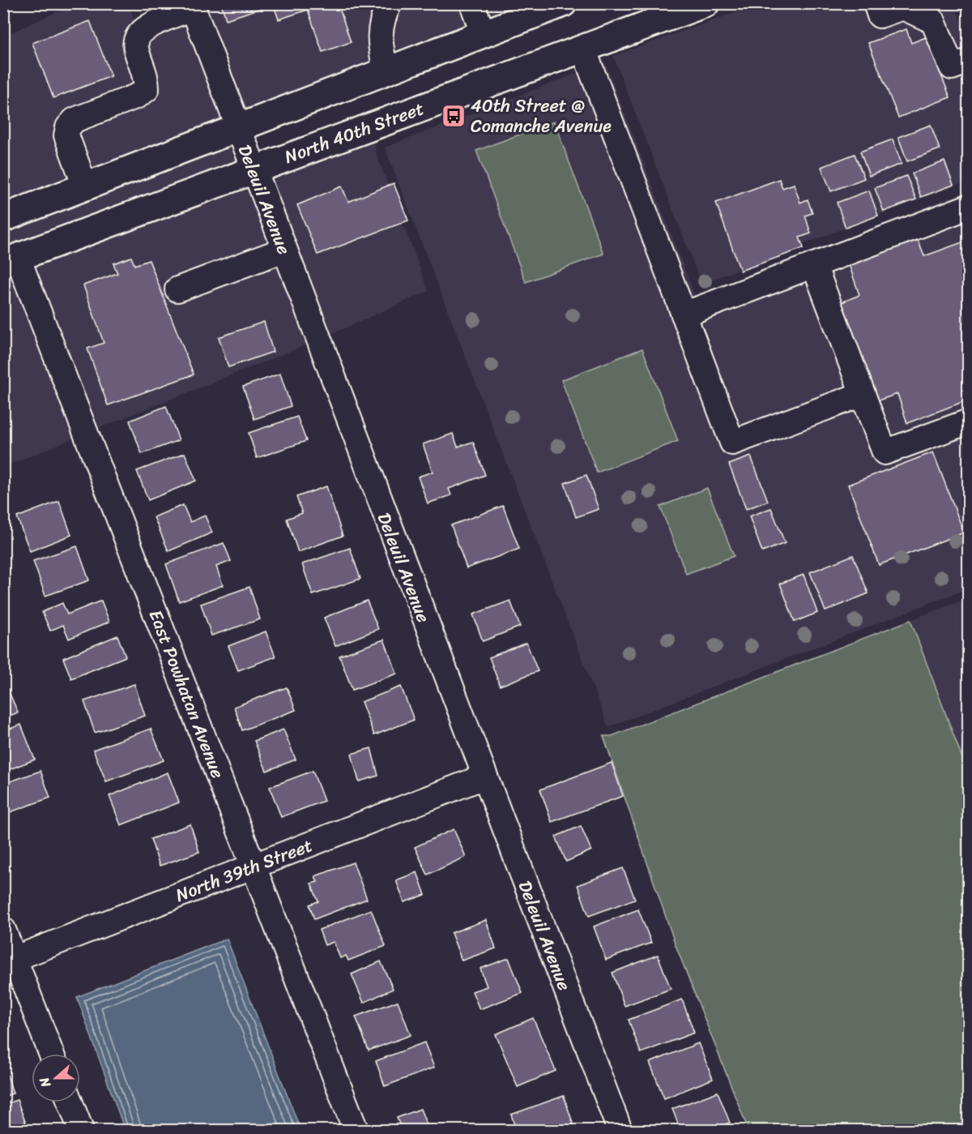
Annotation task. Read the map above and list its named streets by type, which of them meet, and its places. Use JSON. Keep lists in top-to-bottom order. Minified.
{"streets":{"main road":["North 40th Street"],"street":["Deleuil Avenue","East Powhatan Avenue","North 39th Street"]},"crossings":[["North 40th Street","Deleuil Avenue"],["North 40th Street","East Powhatan Avenue"],["Deleuil Avenue","North 39th Street"],["East Powhatan Avenue","North 39th Street"]],"places":{"bus stop":["40th Street @ Comanche Avenue"]},"north":"left"}
